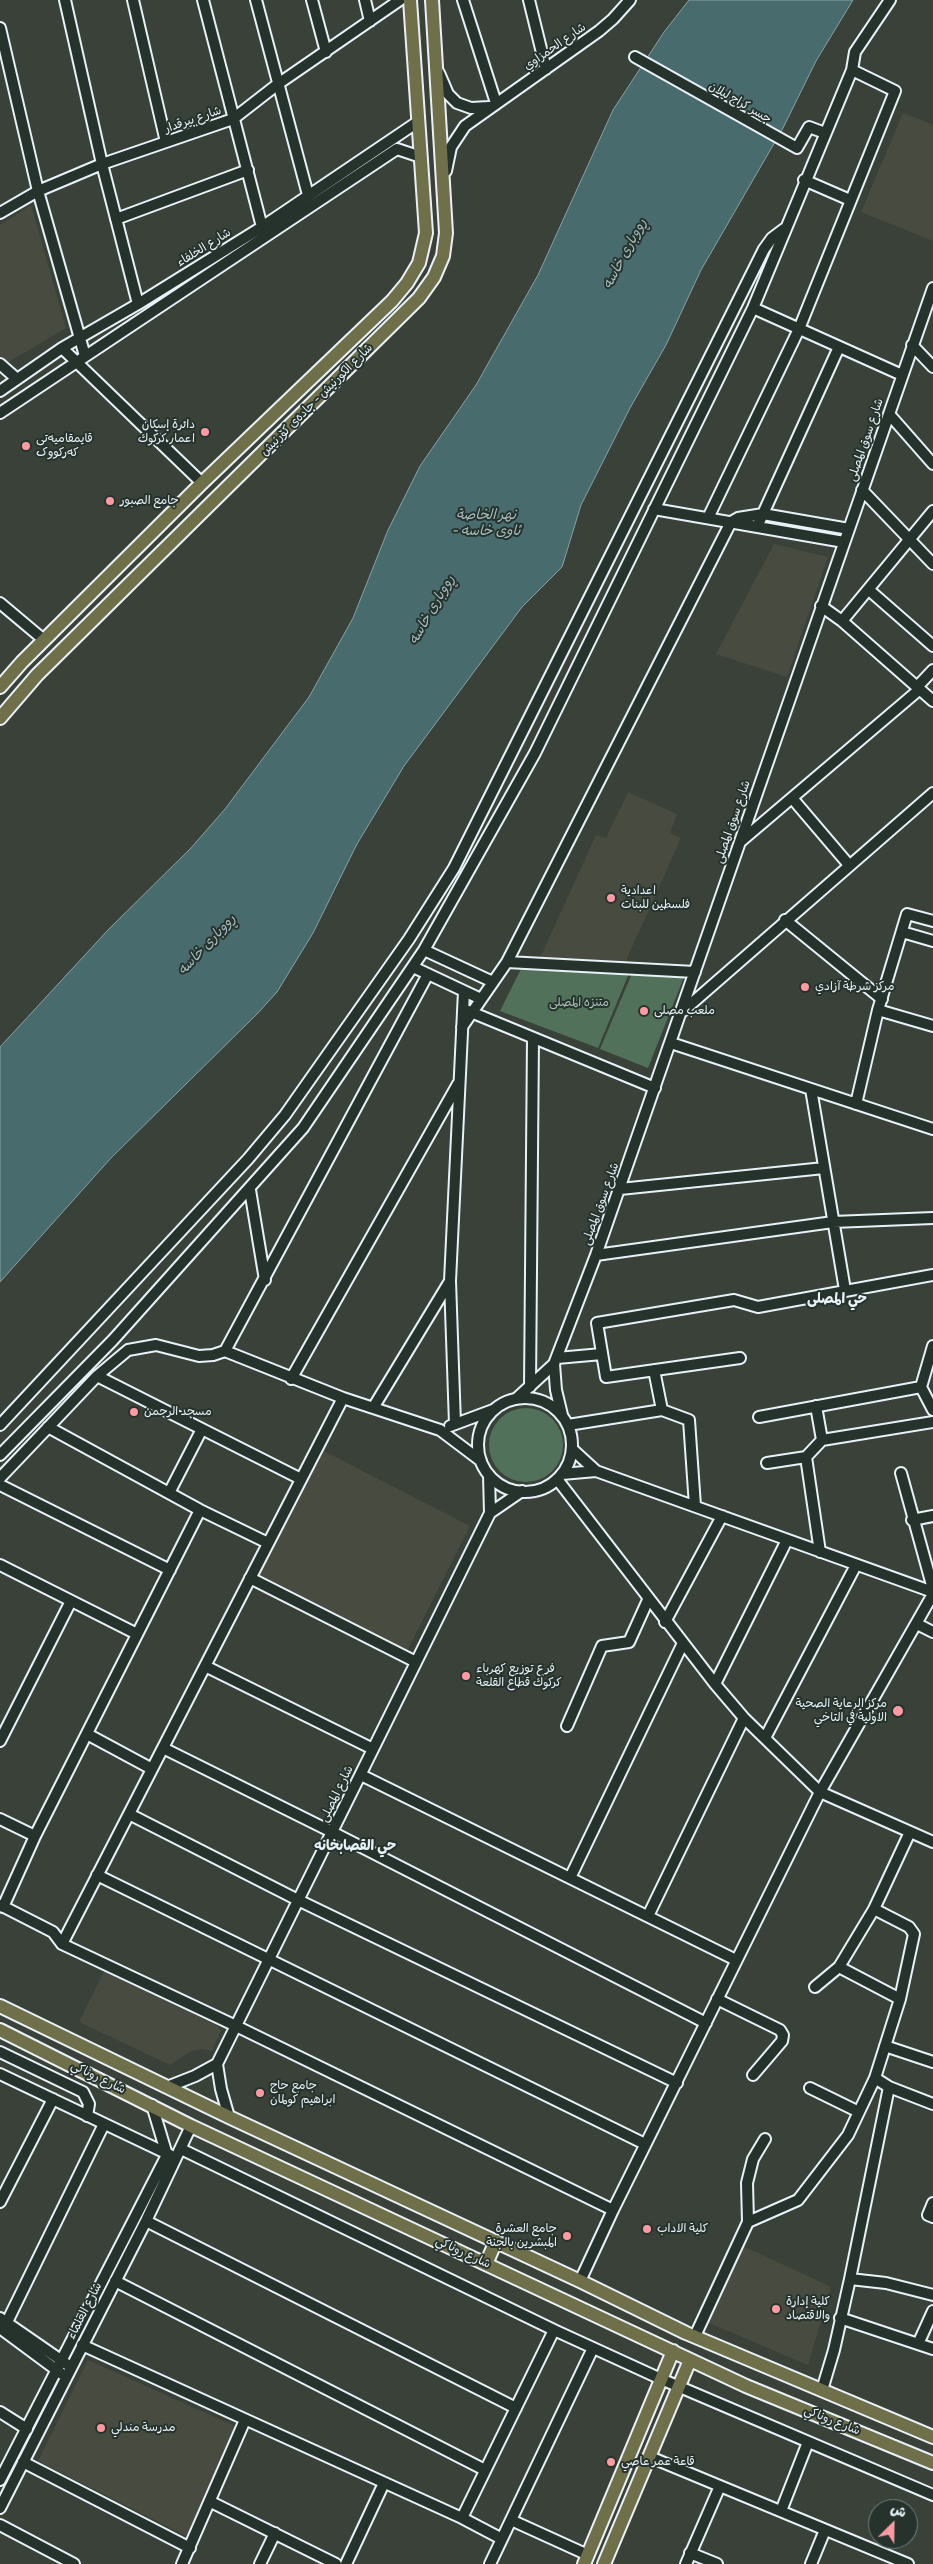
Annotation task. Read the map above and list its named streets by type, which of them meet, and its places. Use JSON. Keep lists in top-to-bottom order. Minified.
{"streets":{"main road":["شارع الكورنيش - جادەی کۆرنیش","شارع روناكي"],"street":["شارع الحمزاوي","جسر كراج ليلان","شارع بيرقدار","شارع الخلفاء","شارع سوق المصلى","شارع المصلى","شارع العلماء"]},"crossings":[["شارع الحمزاوي","شارع الكورنيش - جادەی کۆرنیش"],["شارع الخلفاء","شارع الكورنيش - جادەی کۆرنیش"],["شارع سوق المصلى","شارع المصلى"],["شارع روناكي","شارع العلماء"]],"districts":["حي المصلى","حي القصابخانه"],"water":["ڕووباری خاسە","نهر الخاصة - ئاوی خاسە"],"parks":["متنزه المصلى"],"places":["دائرة إسكان اعمار كركوك","قایمقامیەتی کەرکووک","جامع الصبور","اعدادية فلسطين للبنات","مركز شرطة آزادي","ملعب مصلى","مسجد الرحمن","فرع توزيع كهرباء كركوك قطاع القلعة","مركز الرعاية الصحية الاولية في التاخي","جامع حاج ابراهيم كولمان","كلية الاداب","جامع العشرة المبشرين بالجنة","كلية إدارة والاقتصاد","مدرسة مندلي","قاعة عمر عاصي"],"north":"top right"}
